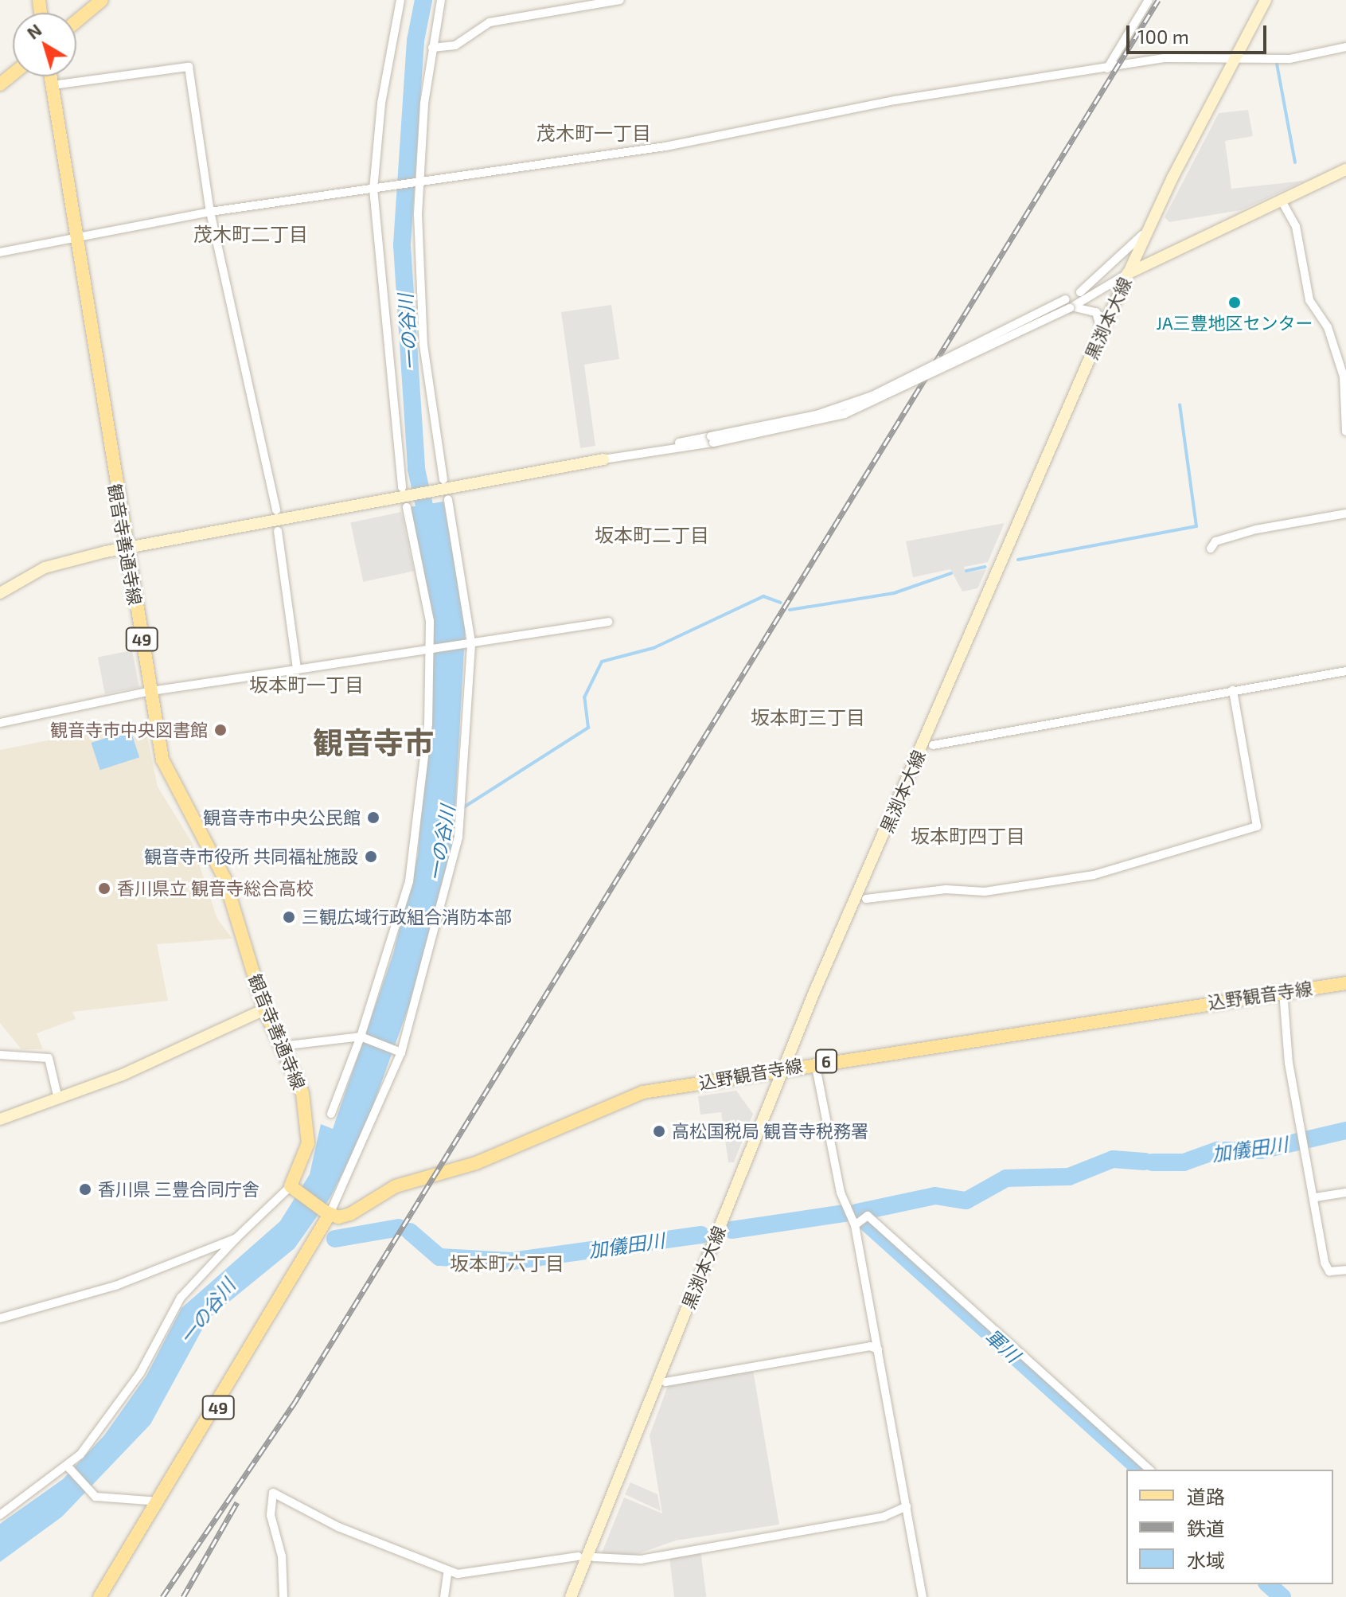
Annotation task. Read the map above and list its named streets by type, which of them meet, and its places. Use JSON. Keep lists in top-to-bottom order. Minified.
{"streets":{"main road":["黒渕本大線","観音寺善通寺線","49","込野観音寺線","6"]},"crossings":[["黒渕本大線","込野観音寺線"],["49","込野観音寺線"]],"districts":["茂木町一丁目","茂木町二丁目","坂本町二丁目","坂本町一丁目","坂本町三丁目","観音寺市","坂本町四丁目","坂本町六丁目"],"water":["一の谷川","加儀田川","軍川"],"places":["JA三豊地区センター","観音寺市中央図書館","観音寺市中央公民館","観音寺市役所 共同福祉施設","香川県立 観音寺総合高校","三観広域行政組合消防本部","高松国税局 観音寺税務署","香川県 三豊合同庁舎"],"legend":["道路","鉄道","水域"],"scale_bar":"100 m","north":"top left"}
